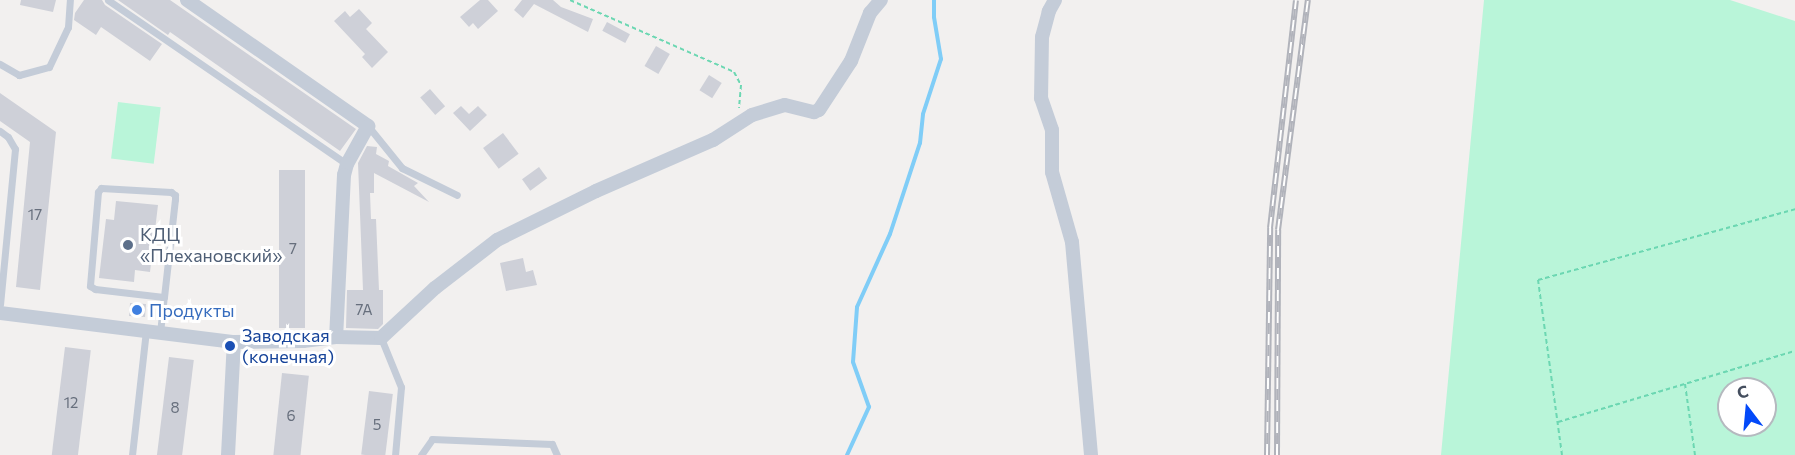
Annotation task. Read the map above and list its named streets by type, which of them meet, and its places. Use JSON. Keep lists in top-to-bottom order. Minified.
{"places":["КДЦ «Плехановский»","Продукты","Заводская (конечная)"],"house_numbers":["17","7","7А","12","8","6","5"],"north":"top"}
